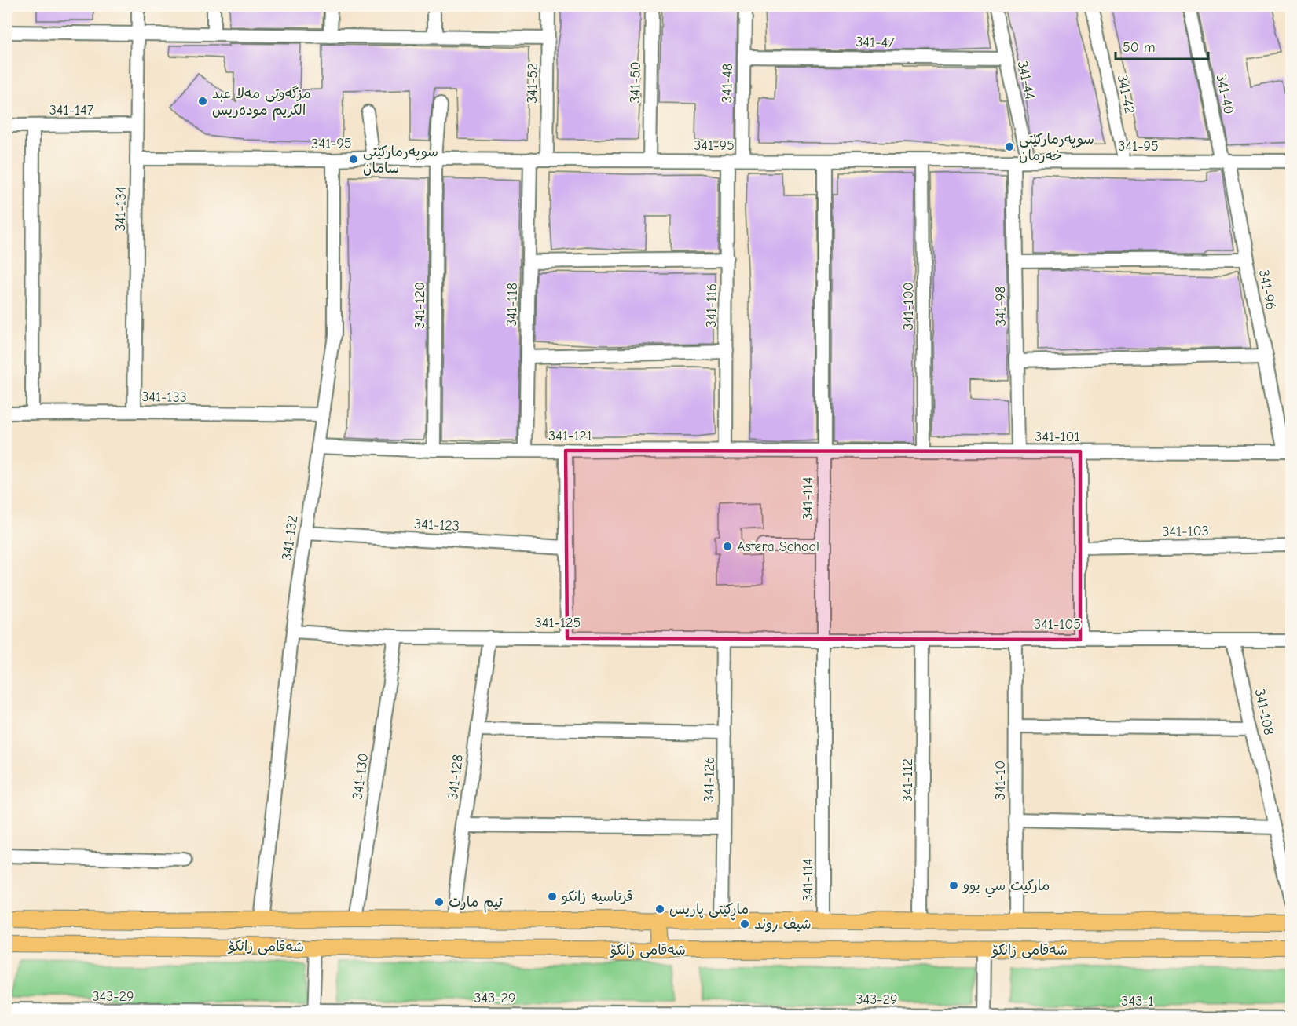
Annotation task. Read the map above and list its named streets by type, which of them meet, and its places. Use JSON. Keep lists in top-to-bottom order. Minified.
{"streets":{"main road":["شەقامی زانکۆ"],"street":["341-47","341-44","341-50","341-52","341-48","341-42","341-40","341-147","341-95","341-134","341-96","341-118","341-120","341-116","341-100","341-98","341-133","341-121","341-101","341-114","341-123","341-103","341-132","341-125","341-105","341-108","341-130","341-128","341-126","341-112","341-10","343-29","343-1"]},"crossings":[["341-47","341-44"],["341-47","341-48"],["341-44","341-95"],["341-50","341-95"],["341-52","341-95"],["341-48","341-95"],["341-42","341-95"],["341-40","341-95"],["341-40","341-96"],["341-147","341-134"],["341-95","341-134"],["341-95","341-96"],["341-95","341-118"],["341-95","341-120"],["341-95","341-116"],["341-95","341-100"],["341-95","341-98"],["341-95","341-114"],["341-95","341-132"],["341-134","341-133"],["341-96","341-101"],["341-118","341-121"],["341-120","341-121"],["341-116","341-121"],["341-100","341-101"],["341-98","341-101"],["341-133","341-132"],["341-121","341-101"],["341-121","341-114"],["341-121","341-132"],["341-101","341-114"],["341-114","341-125"],["341-114","341-105"],["341-114","شەقامی زانکۆ"],["341-123","341-132"],["341-132","341-125"],["341-132","شەقامی زانکۆ"],["341-125","341-105"],["341-125","341-130"],["341-125","341-128"],["341-125","341-126"],["341-105","341-108"],["341-105","341-112"],["341-105","341-10"],["341-130","شەقامی زانکۆ"],["341-128","شەقامی زانکۆ"],["341-126","شەقامی زانکۆ"],["341-112","شەقامی زانکۆ"],["341-10","شەقامی زانکۆ"],["343-29","343-1"]],"places":["مزگه‌وتی مه‌لا عبد الكريم موده‌ریس","سوپەرمارکێتی خەرمان","سوپەرمارکێتی سامان","Astera School","ماركيت سي يوو","قرتاسیە زانکو","تیم مارت","ماڕکێتی پاریس","شیف روند"],"scale_bar":"50 m"}
